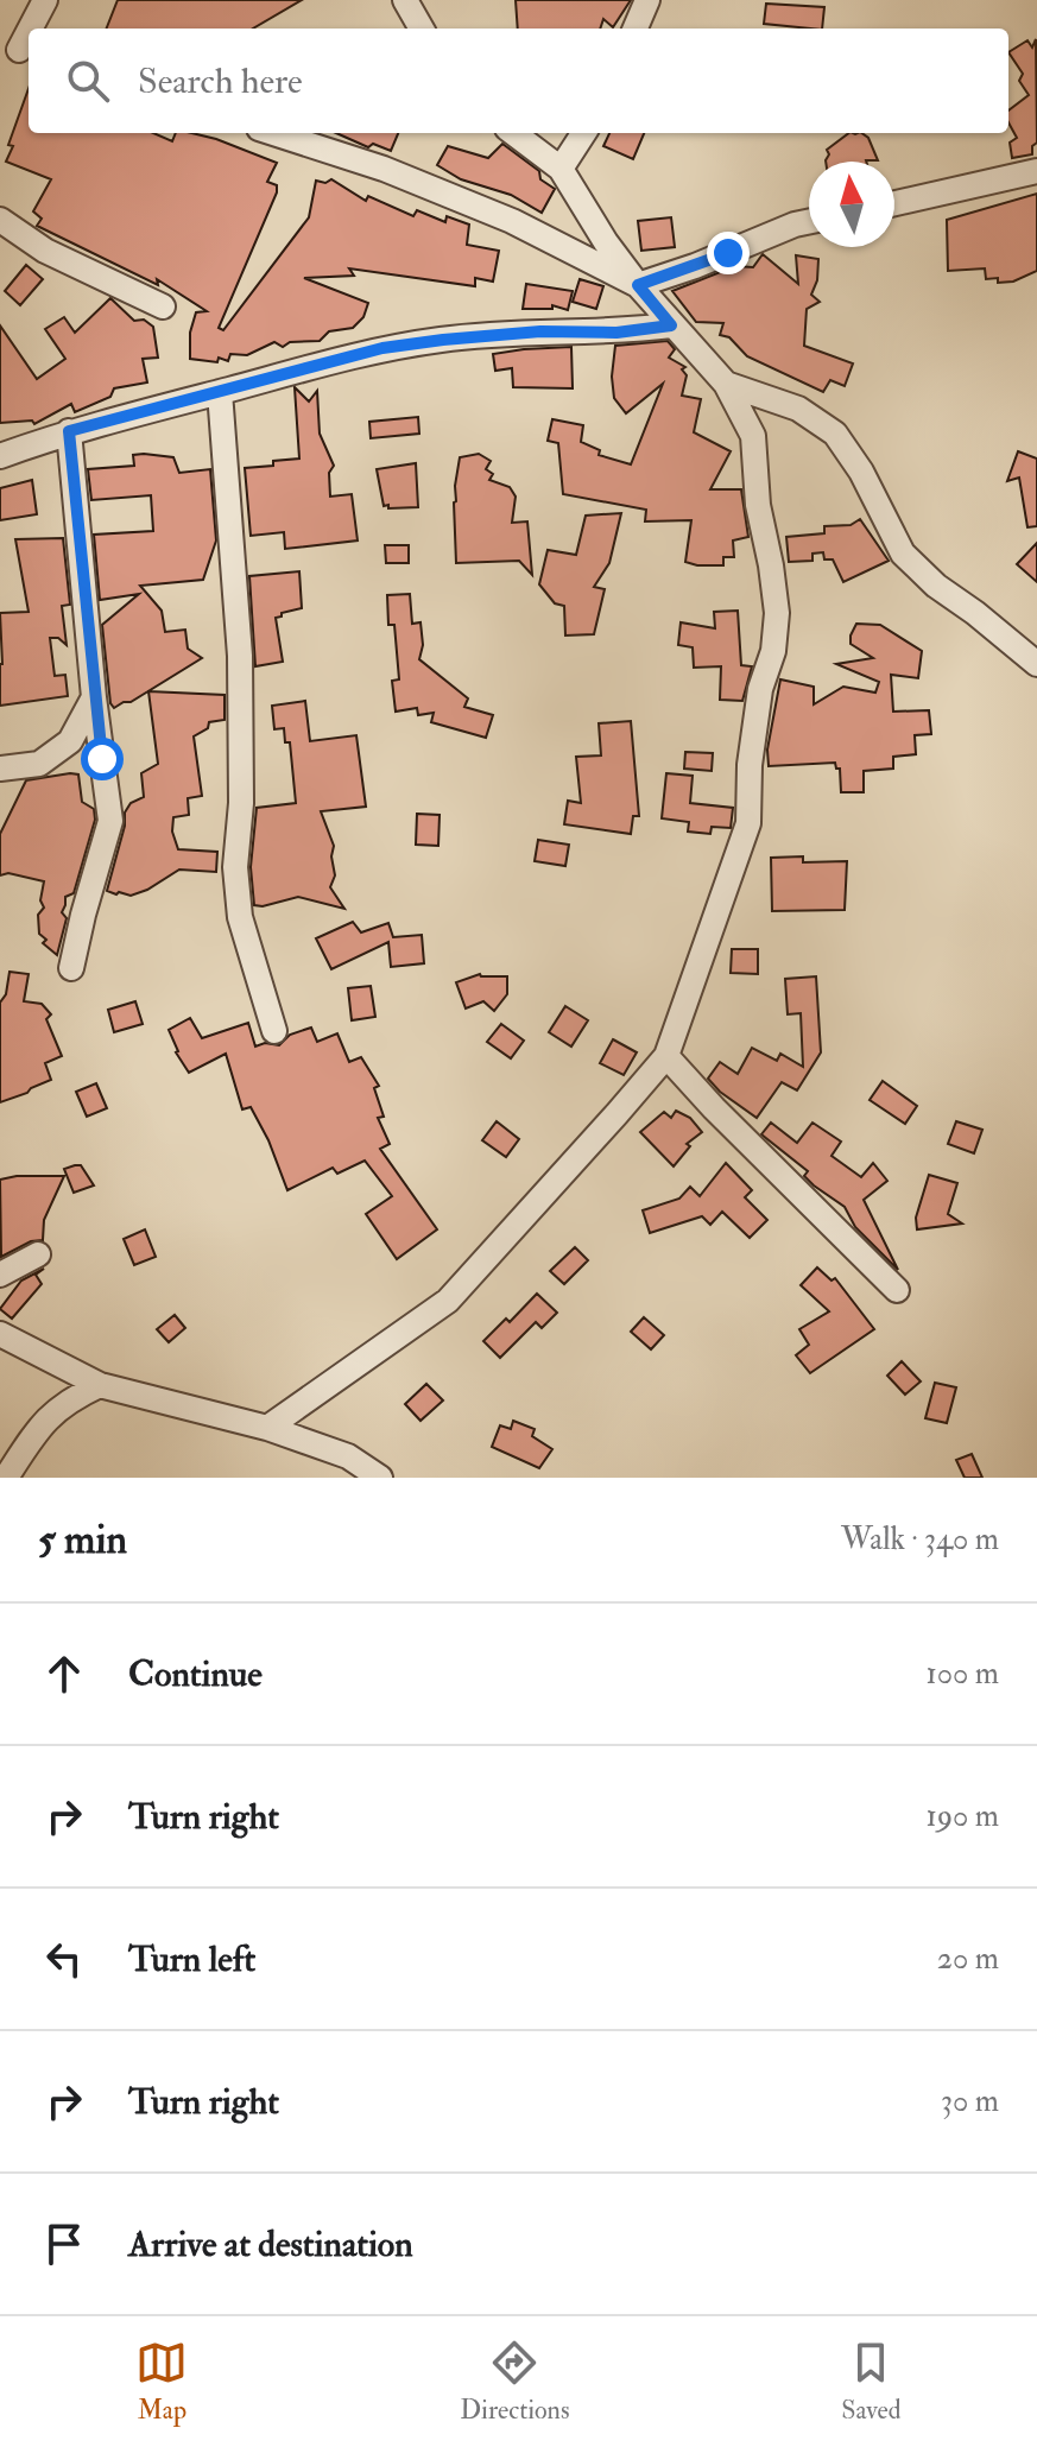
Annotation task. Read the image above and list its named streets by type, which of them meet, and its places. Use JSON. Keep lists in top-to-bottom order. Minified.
{"north":"top","page":{"search":"Search here","heading":["5 min","Walk · 340 m"],"list":[["Continue","100 m"],["Turn right","190 m"],["Turn left","20 m"],["Turn right","30 m"],"Arrive at destination"],"nav":["Map","Directions","Saved"]}}
